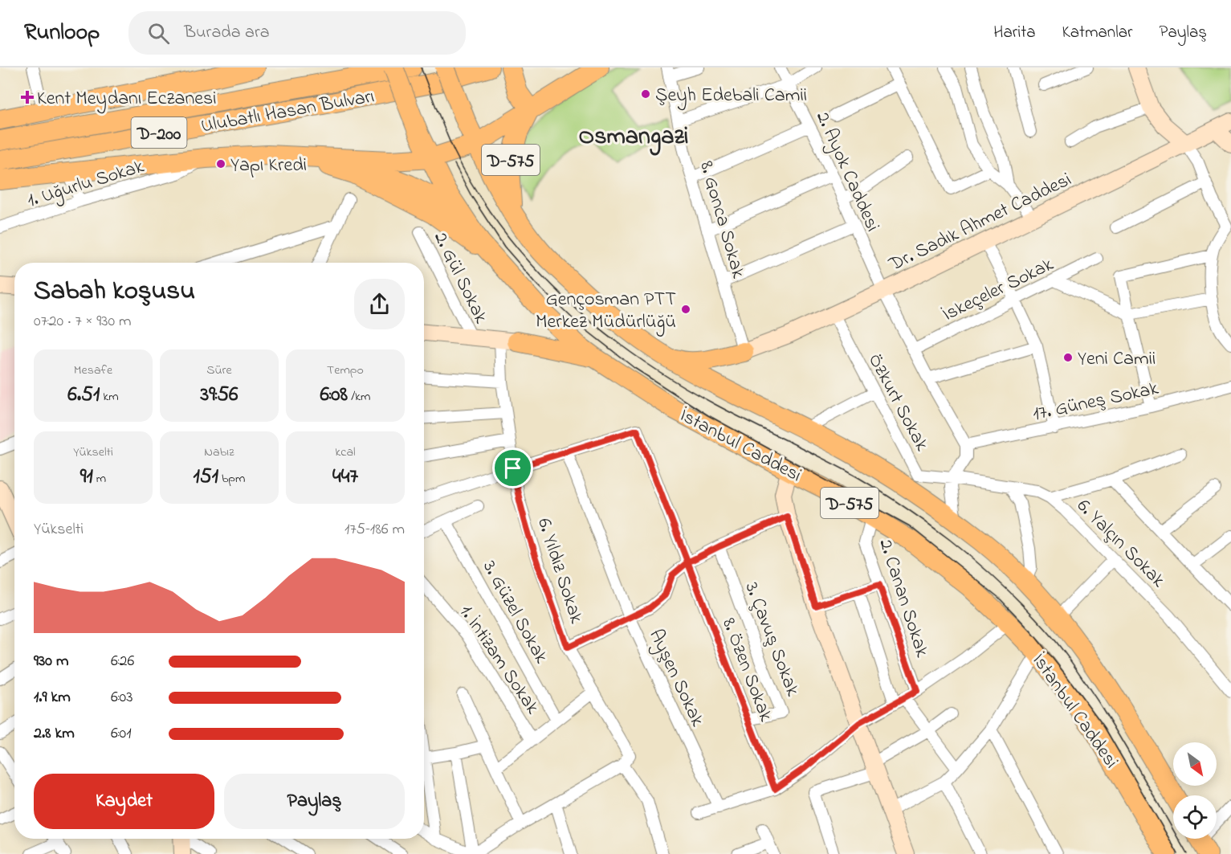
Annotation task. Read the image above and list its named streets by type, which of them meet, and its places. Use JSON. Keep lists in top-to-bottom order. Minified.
{"streets":{"highway":["Ulubatlı Hasan Bulvarı","D-200","D-575","İstanbul Caddesi"],"main road":["Dr. Sadık Ahmet Caddesi"],"street":["2. Ayok Caddesi","1. Uğurlu Sokak","8. Gonca Sokak","2. Gül Sokak","İskeçeler Sokak","17. Güneş Sokak","Özkurt Sokak","6. Yalçın Sokak","6. Yıldız Sokak","2. Canan Sokak","3. Güzel Sokak","3. Çavuş Sokak","1. İntizam Sokak","8. Özen Sokak","Ayşen Sokak"]},"crossings":[["D-575","İstanbul Caddesi"],["2. Ayok Caddesi","Dr. Sadık Ahmet Caddesi"],["2. Ayok Caddesi","İskeçeler Sokak"],["2. Ayok Caddesi","17. Güneş Sokak"],["8. Gonca Sokak","Dr. Sadık Ahmet Caddesi"],["Dr. Sadık Ahmet Caddesi","Özkurt Sokak"],["Özkurt Sokak","6. Yalçın Sokak"],["İstanbul Caddesi","2. Canan Sokak"],["3. Çavuş Sokak","8. Özen Sokak"],["8. Özen Sokak","Ayşen Sokak"]],"districts":["Osmangazi"],"places":{"other":["Şeyh Edebali Camii","Yapı Kredi","Gençosman PTT Merkez Müdürlüğü","Yeni Camii"],"health":["Kent Meydanı Eczanesi"]},"north":"bottom right","page":{"header":"Runloop","search":"Burada ara","nav":["Harita","Katmanlar","Paylaş"],"heading":["Sabah koşusu","07:20 · 7 × 930 m"],"stats":[["Mesafe","6.51 km"],["Süre","39:56"],["Tempo","6:08 /km"],["Yükselti","91 m"],["Nabız","151 bpm"],["kcal","447"]],"chart":["Yükselti","175–186 m"],"list":[{"name":"930 m","note":"6:26"},{"name":"1.9 km","note":"6:03"},{"name":"2.8 km","note":"6:01"}],"buttons":["Kaydet","Paylaş"]}}
